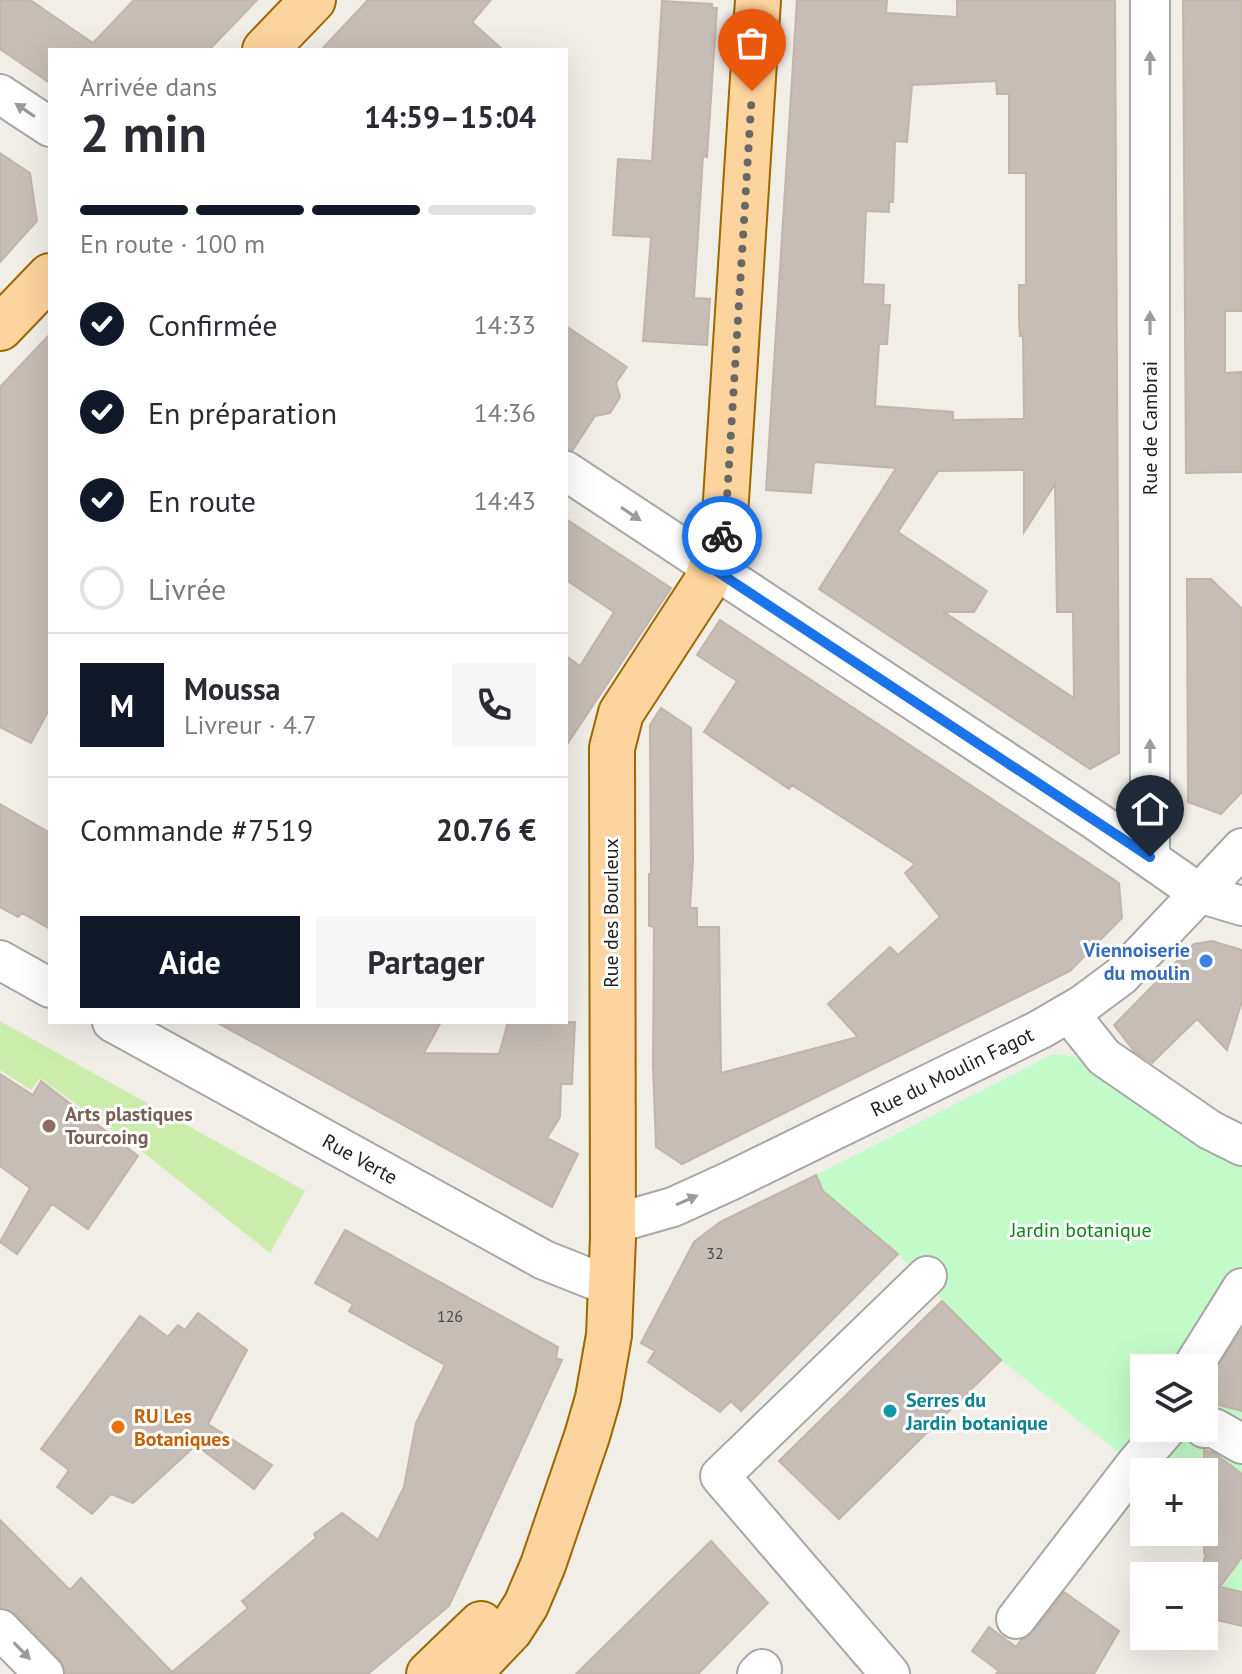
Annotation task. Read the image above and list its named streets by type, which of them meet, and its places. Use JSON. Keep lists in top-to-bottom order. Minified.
{"streets":{"main road":["Rue des Bourleux"],"street":["Rue de Cambrai","Rue du Moulin Fagot","Rue Verte"]},"crossings":[["Rue des Bourleux","Rue du Moulin Fagot"],["Rue des Bourleux","Rue Verte"]],"one_way":["Rue de Cambrai","Rue du Moulin Fagot"],"parks":["Jardin botanique"],"places":["Viennoiserie du moulin","Arts plastiques Tourcoing","Serres du Jardin botanique","RU Les Botaniques"],"house_numbers":["32","126"],"page":{"heading":["2 min","Arrivée dans","14:59–15:04"],"panel":["Moussa","Livreur · 4.7","Commande #7519","20.76 €"],"bar":"En route · 100 m","list":[["Confirmée","14:33"],["En préparation","14:36"],["En route","14:43"],"Livrée"],"round":"M","buttons":["Aide","Partager"],"map_buttons":["+","−"]}}
